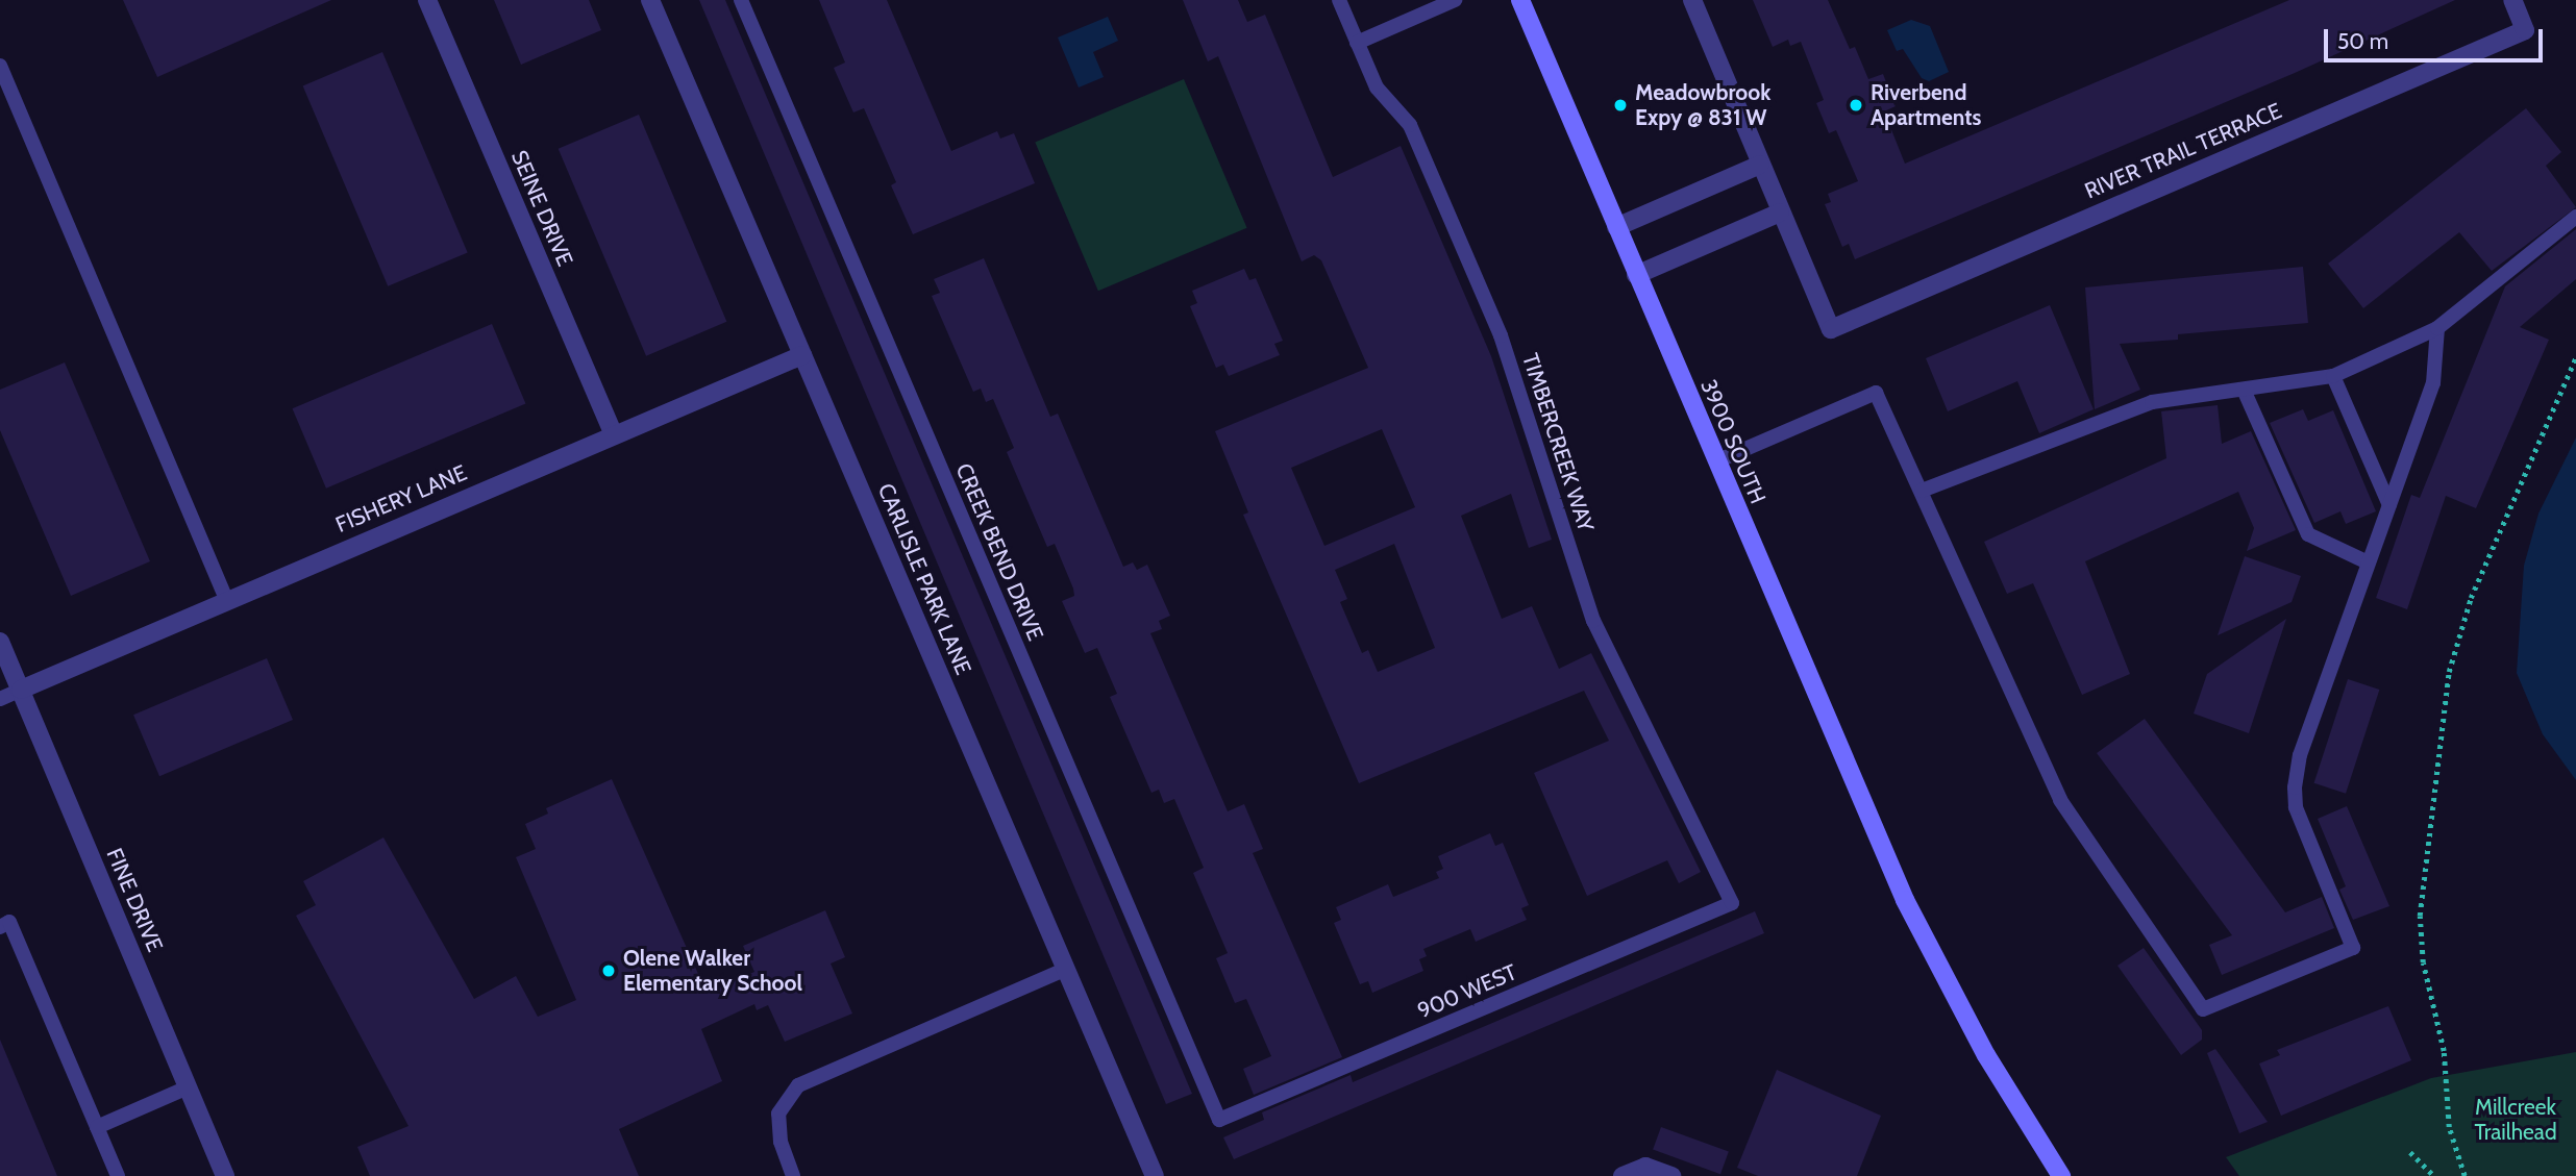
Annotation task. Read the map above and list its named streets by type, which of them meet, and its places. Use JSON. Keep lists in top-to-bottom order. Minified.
{"streets":{"main road":["3900 SOUTH"],"street":["RIVER TRAIL TERRACE","SEINE DRIVE","FISHERY LANE","CARLISLE PARK LANE","FINE DRIVE"],"lane":["TIMBERCREEK WAY","CREEK BEND DRIVE","900 WEST"]},"crossings":[["SEINE DRIVE","FISHERY LANE"],["TIMBERCREEK WAY","900 WEST"],["FISHERY LANE","CARLISLE PARK LANE"],["FISHERY LANE","FINE DRIVE"],["CREEK BEND DRIVE","900 WEST"]],"parks":["Millcreek Trailhead"],"places":["Meadowbrook Expy @ 831 W","Riverbend Apartments","Olene Walker Elementary School"],"scale_bar":"50 m"}
